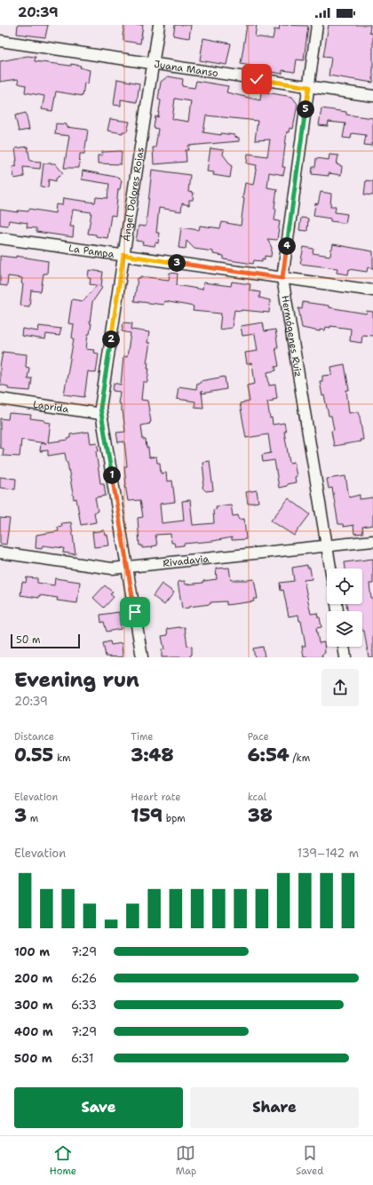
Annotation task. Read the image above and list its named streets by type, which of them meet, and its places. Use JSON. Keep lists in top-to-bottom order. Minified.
{"streets":{"street":["Juana Manso","Ángel Dolores Rojas","La Pampa","Hermógenes Ruiz","Laprida","Rivadavia"]},"crossings":[["Juana Manso","Ángel Dolores Rojas"],["Juana Manso","Hermógenes Ruiz"],["Ángel Dolores Rojas","La Pampa"],["Ángel Dolores Rojas","Laprida"],["Ángel Dolores Rojas","Rivadavia"],["La Pampa","Hermógenes Ruiz"],["Hermógenes Ruiz","Rivadavia"]],"scale_bar":"50 m","page":{"status":"20:39","pins":["5","4","3","2","1"],"scale":"50 m","heading":["Evening run","20:39"],"stats":[["Distance","0.55 km"],["Time","3:48"],["Pace","6:54 /km"],["Elevation","3 m"],["Heart rate","159 bpm"],["kcal","38"]],"chart":["Elevation","139–142 m"],"list":[{"name":"100 m","note":"7:29"},{"name":"200 m","note":"6:26"},{"name":"300 m","note":"6:33"},{"name":"400 m","note":"7:29"},{"name":"500 m","note":"6:31"}],"buttons":["Save","Share"],"tabs":["Home","Map","Saved"]}}
